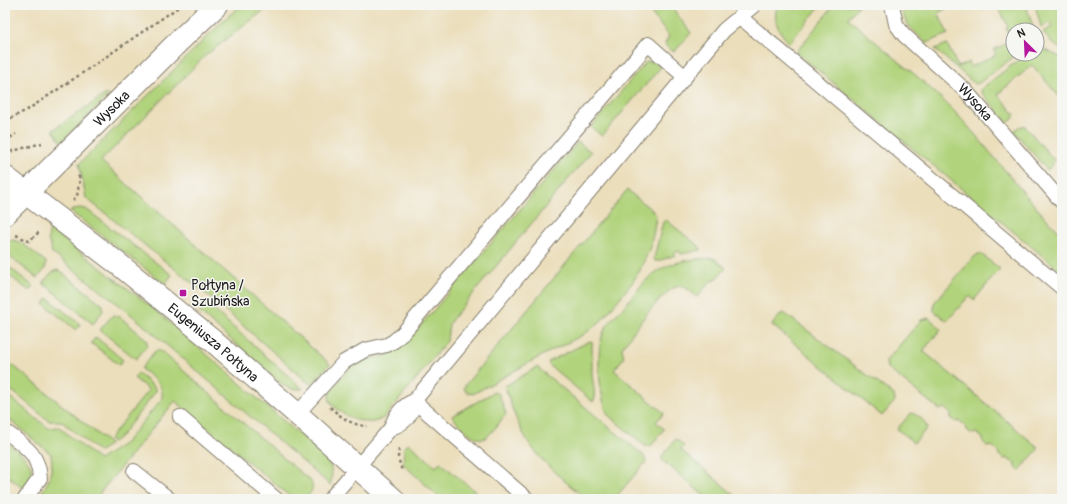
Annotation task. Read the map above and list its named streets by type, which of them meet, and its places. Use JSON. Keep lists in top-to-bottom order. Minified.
{"streets":{"street":["Wysoka","Eugeniusza Połtyna"]},"crossings":[["Wysoka","Eugeniusza Połtyna"]],"places":{"transit":["Połtyna / Szubińska"]},"north":"top left"}
